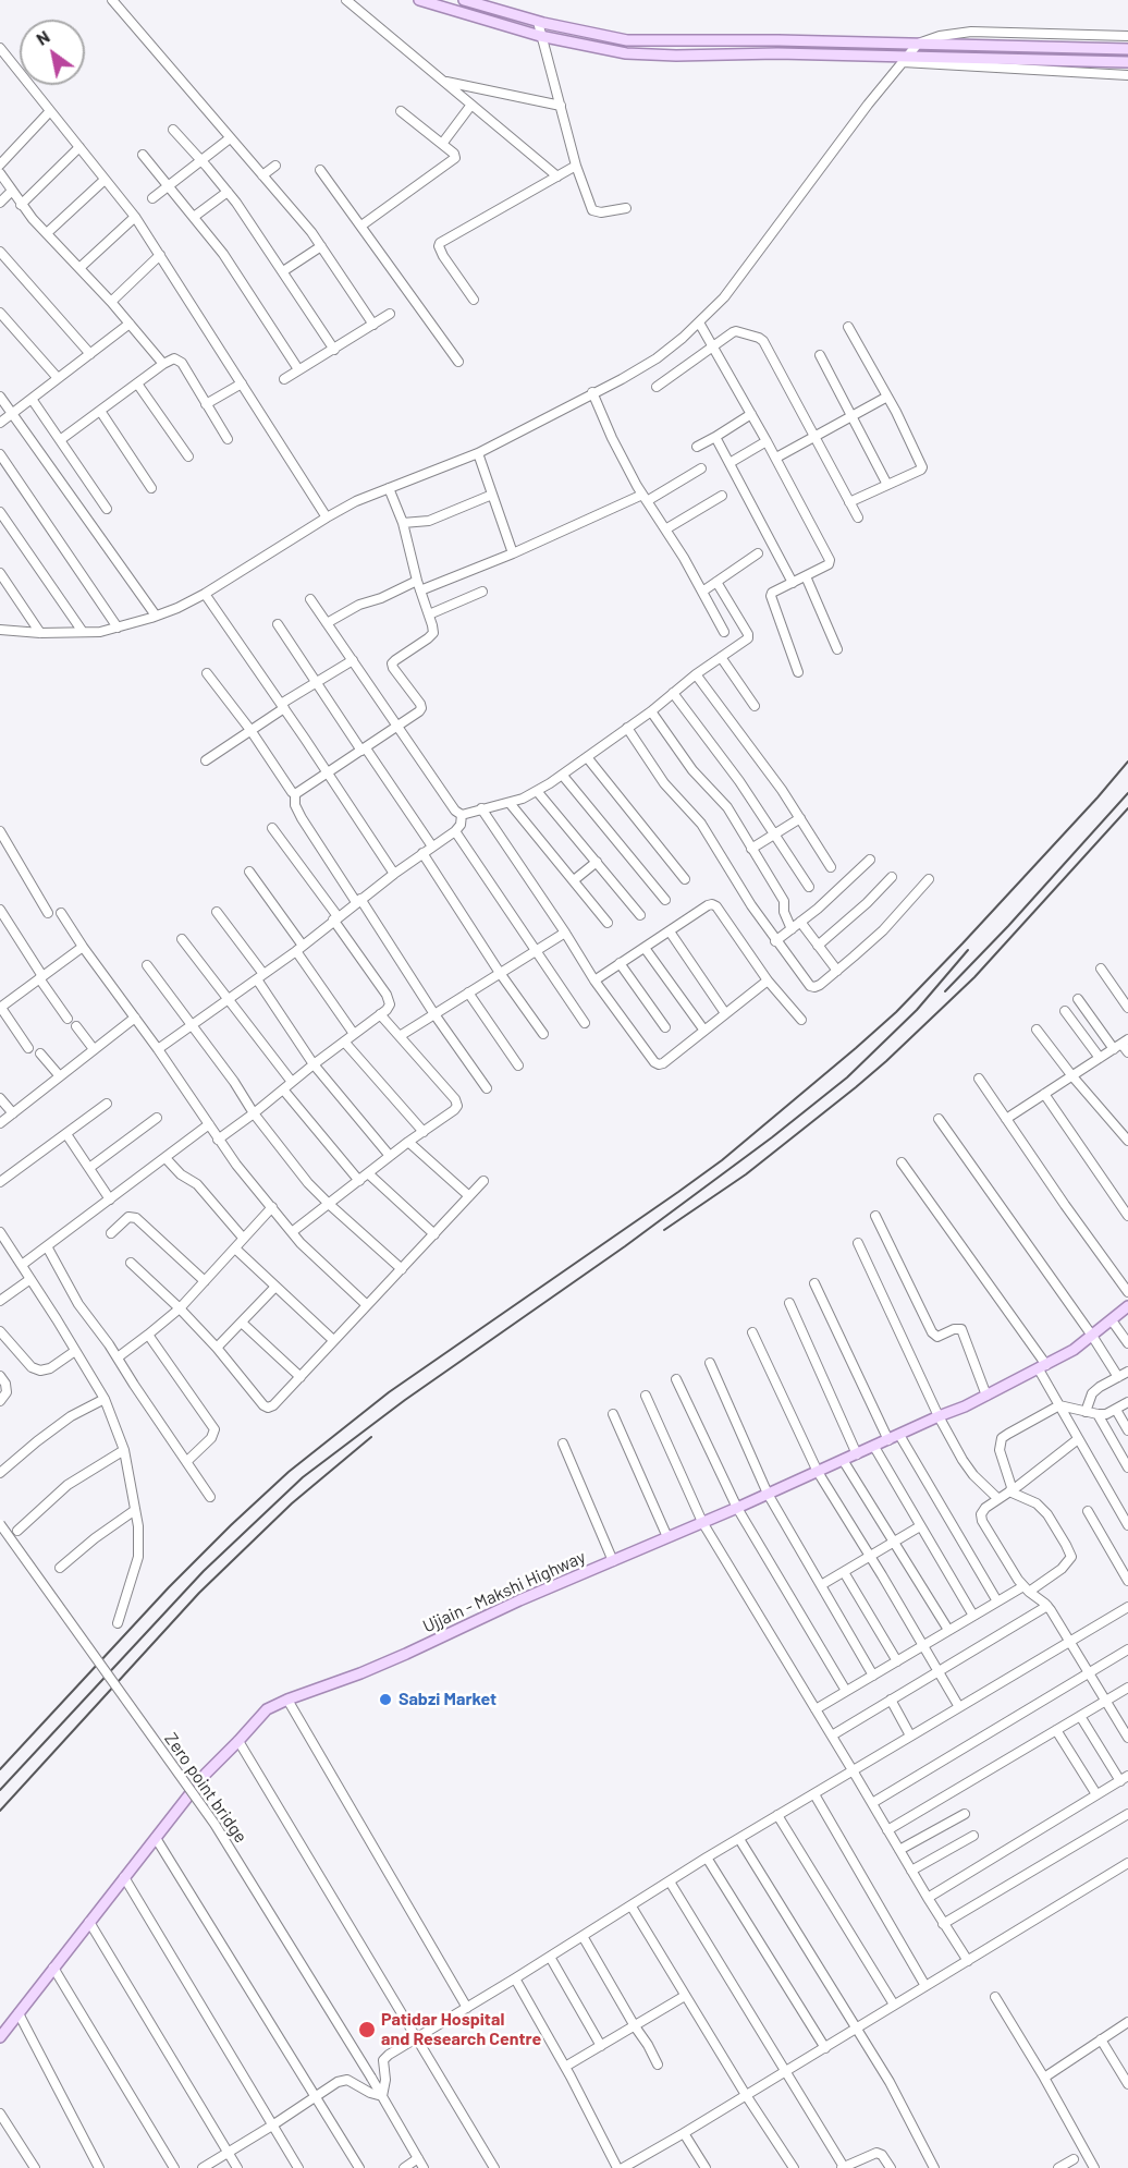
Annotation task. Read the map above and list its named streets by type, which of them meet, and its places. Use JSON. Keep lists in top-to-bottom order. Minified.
{"streets":{"main road":["Ujjain - Makshi Highway"],"street":["Zero point bridge"]},"places":["Sabzi Market","Patidar Hospital and Research Centre"],"north":"top left"}
